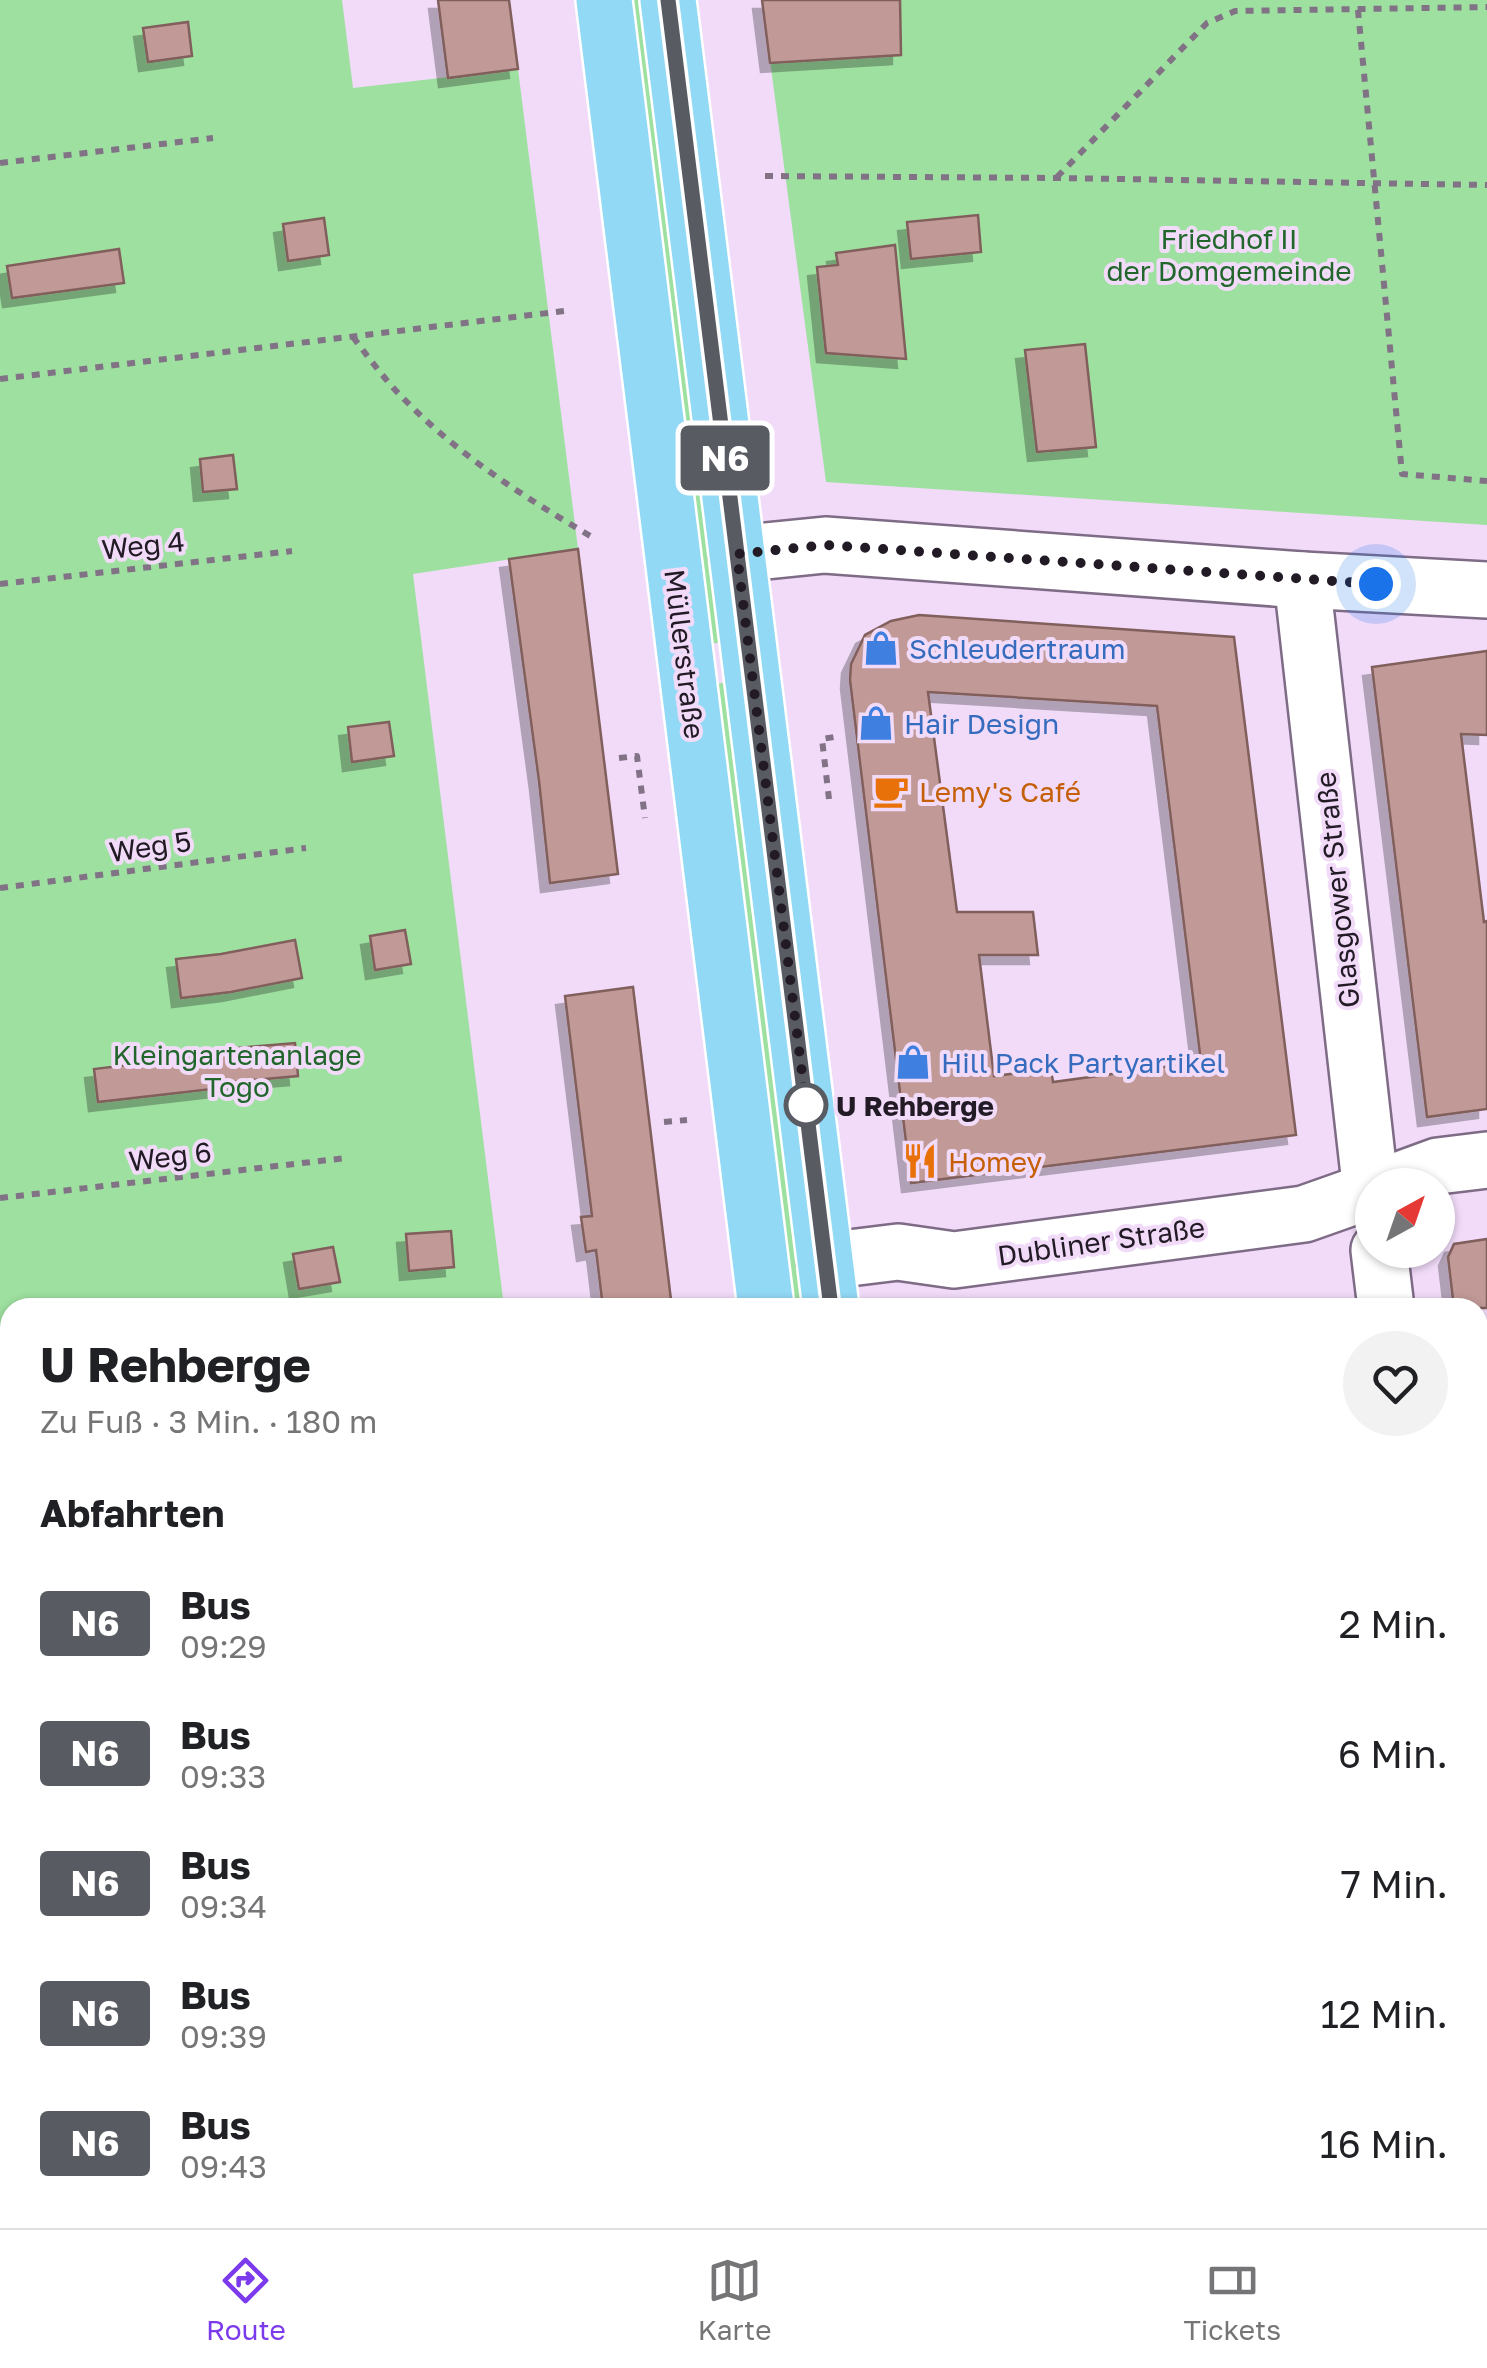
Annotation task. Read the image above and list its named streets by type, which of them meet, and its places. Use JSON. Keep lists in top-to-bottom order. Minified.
{"streets":{"main road":["Müllerstraße"],"street":["Glasgower Straße","Dubliner Straße"],"path":["Weg 4","Weg 5","Weg 6"]},"parks":["Friedhof II der Domgemeinde","Kleingartenanlage Togo"],"places":{"shop":["Schleudertraum","Hair Design","Hill Pack Partyartikel"],"cafe":["Lemy's Café"],"other":["U Rehberge"],"restaurant":["Homey"]},"lines":["bus line N6"],"north":"top right","page":{"on_map":"N6","heading":[["U Rehberge","Zu Fuß · 3 Min. · 180 m"],"Abfahrten"],"list":[{"mark":"N6","name":"Bus","note":"09:29","value":"2 Min."},{"mark":"N6","name":"Bus","note":"09:33","value":"6 Min."},{"mark":"N6","name":"Bus","note":"09:34","value":"7 Min."},{"mark":"N6","name":"Bus","note":"09:39","value":"12 Min."},{"mark":"N6","name":"Bus","note":"09:43","value":"16 Min."}],"tabs":["Route","Karte","Tickets"]}}
